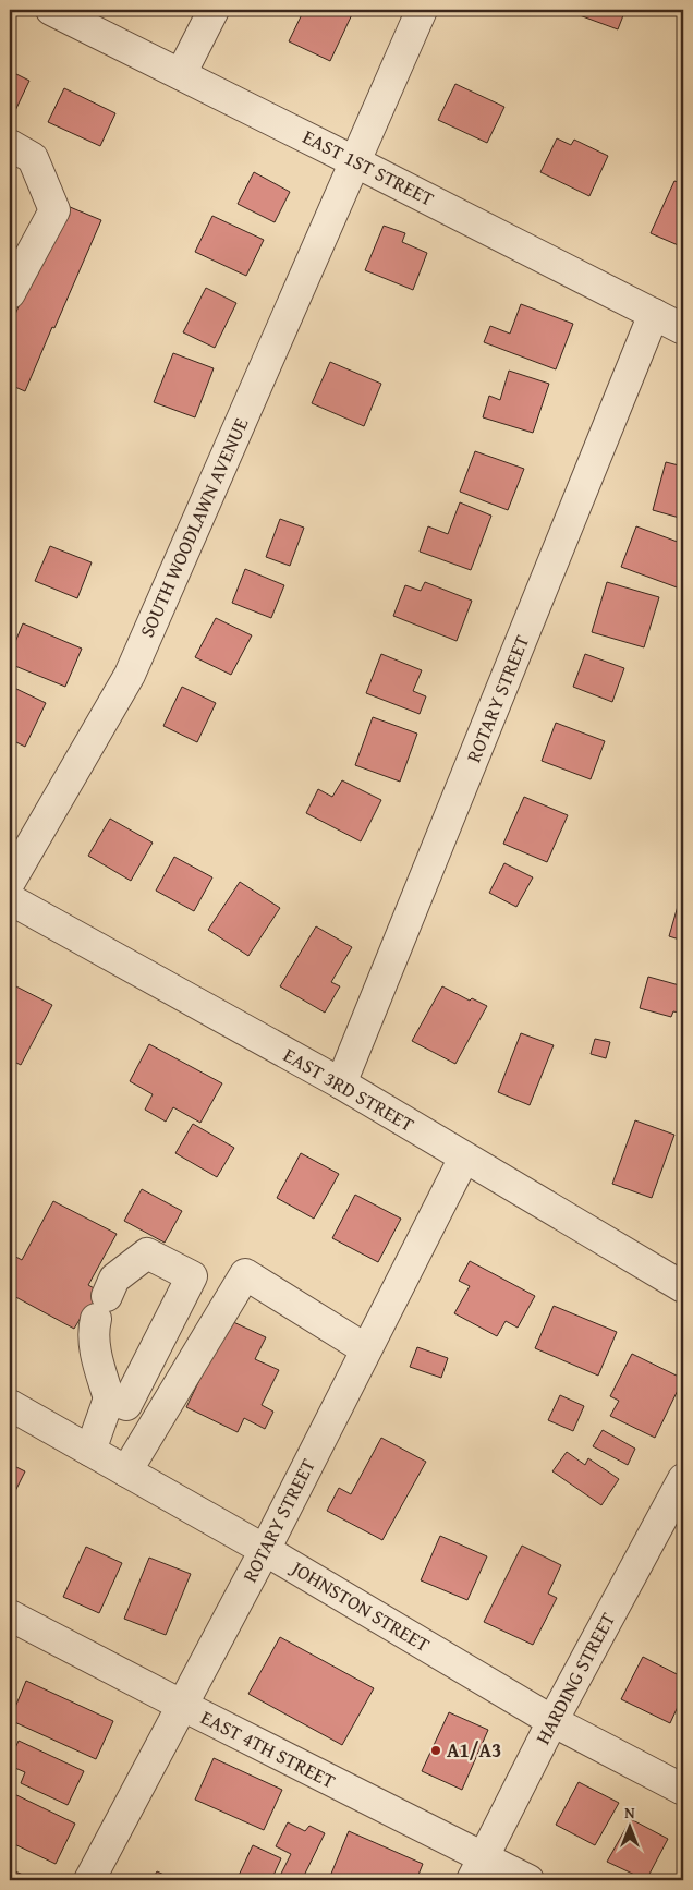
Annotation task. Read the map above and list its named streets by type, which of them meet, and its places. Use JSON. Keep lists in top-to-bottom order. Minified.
{"streets":{"street":["EAST 1ST STREET","SOUTH WOODLAWN AVENUE","ROTARY STREET","EAST 3RD STREET","JOHNSTON STREET","HARDING STREET","EAST 4TH STREET"]},"crossings":[["EAST 1ST STREET","SOUTH WOODLAWN AVENUE"],["EAST 1ST STREET","ROTARY STREET"],["ROTARY STREET","EAST 3RD STREET"],["ROTARY STREET","JOHNSTON STREET"],["ROTARY STREET","EAST 4TH STREET"],["JOHNSTON STREET","HARDING STREET"],["HARDING STREET","EAST 4TH STREET"]],"places":["A1/A3"],"north":"top"}
